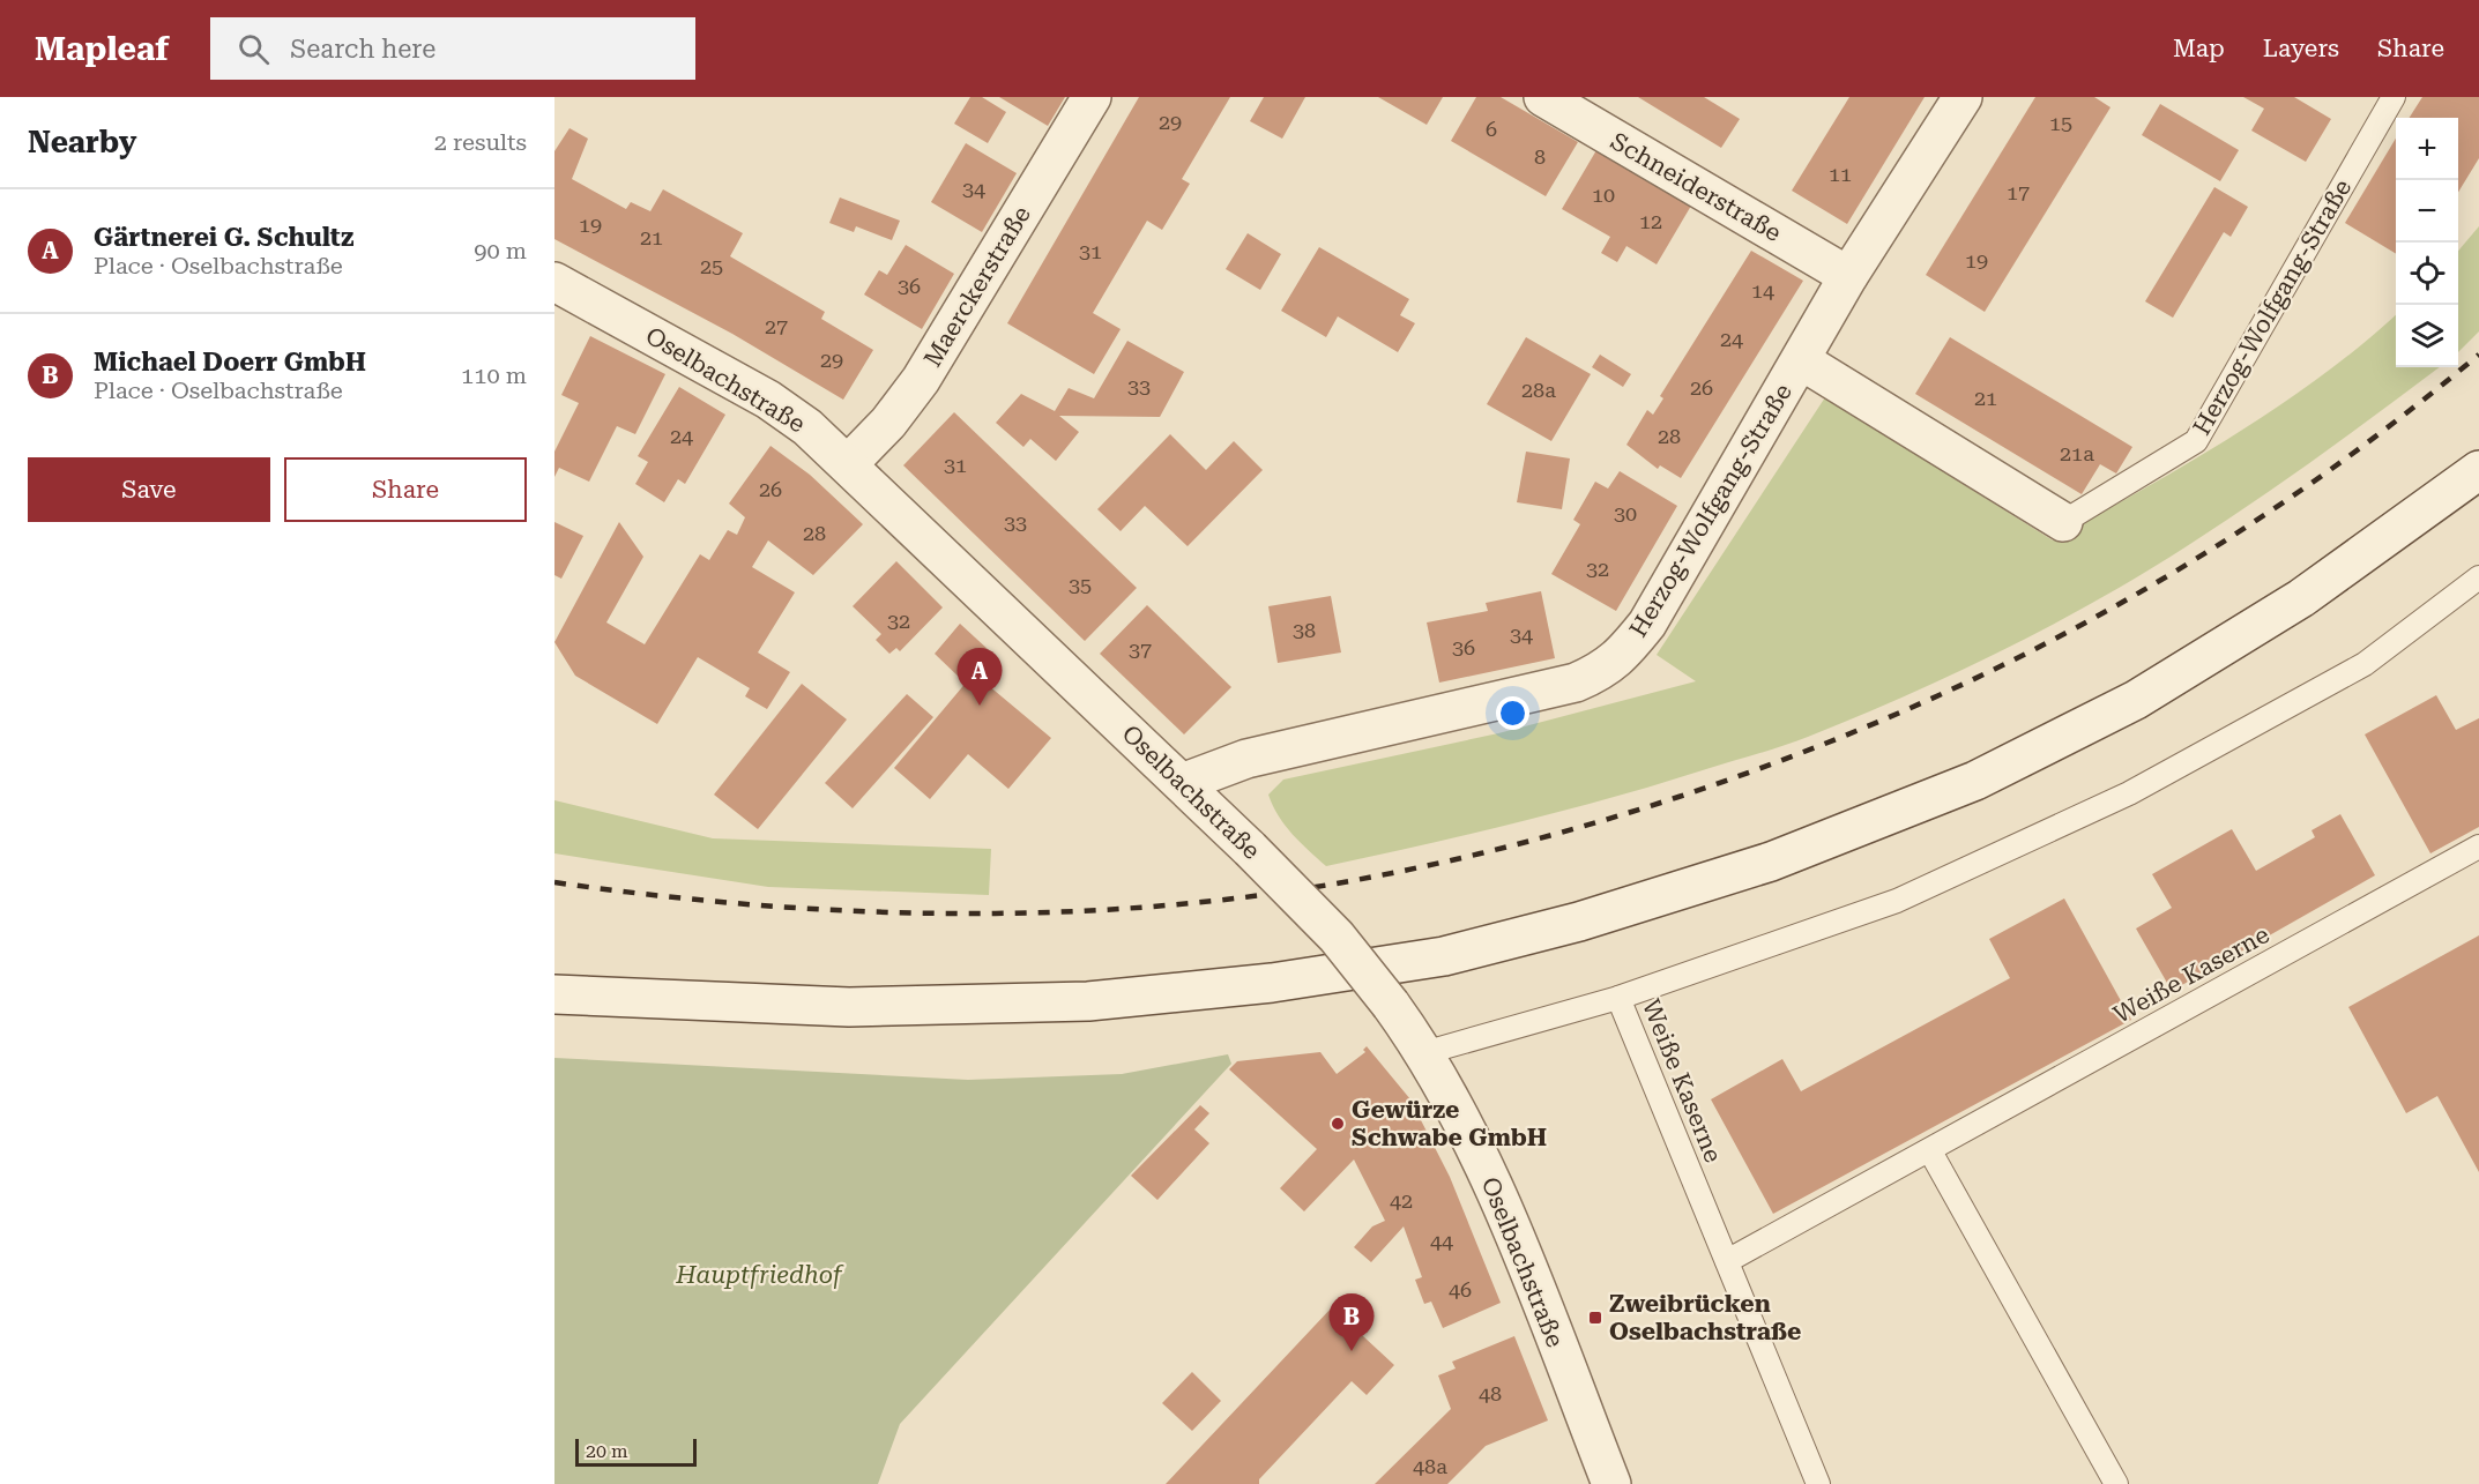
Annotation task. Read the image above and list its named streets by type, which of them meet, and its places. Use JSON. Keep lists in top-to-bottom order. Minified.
{"streets":{"street":["Schneiderstraße","Maerckerstraße","Herzog-Wolfgang-Straße","Oselbachstraße"],"lane":["Weiße Kaserne"]},"crossings":[["Schneiderstraße","Herzog-Wolfgang-Straße"],["Maerckerstraße","Oselbachstraße"],["Herzog-Wolfgang-Straße","Oselbachstraße"]],"parks":["Hauptfriedhof"],"places":{"other":["Gewürze Schwabe GmbH"],"transit":["Zweibrücken Oselbachstraße"]},"house_numbers":["29","15","6","8","11","34","17","10","12","19","21","31","19","25","36","14","27","24","29","33","26","28a","21","24","28","21a","31","26","30","33","28","32","35","32","38","34","36","37","42","44","46","48","48a"],"scale_bar":"20 m","page":{"header":"Mapleaf","search":"Search here","nav":["Map","Layers","Share"],"heading":["Nearby","2 results"],"map_buttons":["+","−"],"list":[{"mark":"A","name":"Gärtnerei G. Schultz","note":"Place · Oselbachstraße","value":"90 m"},{"mark":"B","name":"Michael Doerr GmbH","note":"Place · Oselbachstraße","value":"110 m"}],"buttons":["Save","Share"],"pins":["A","B"],"scale":"20 m"}}
